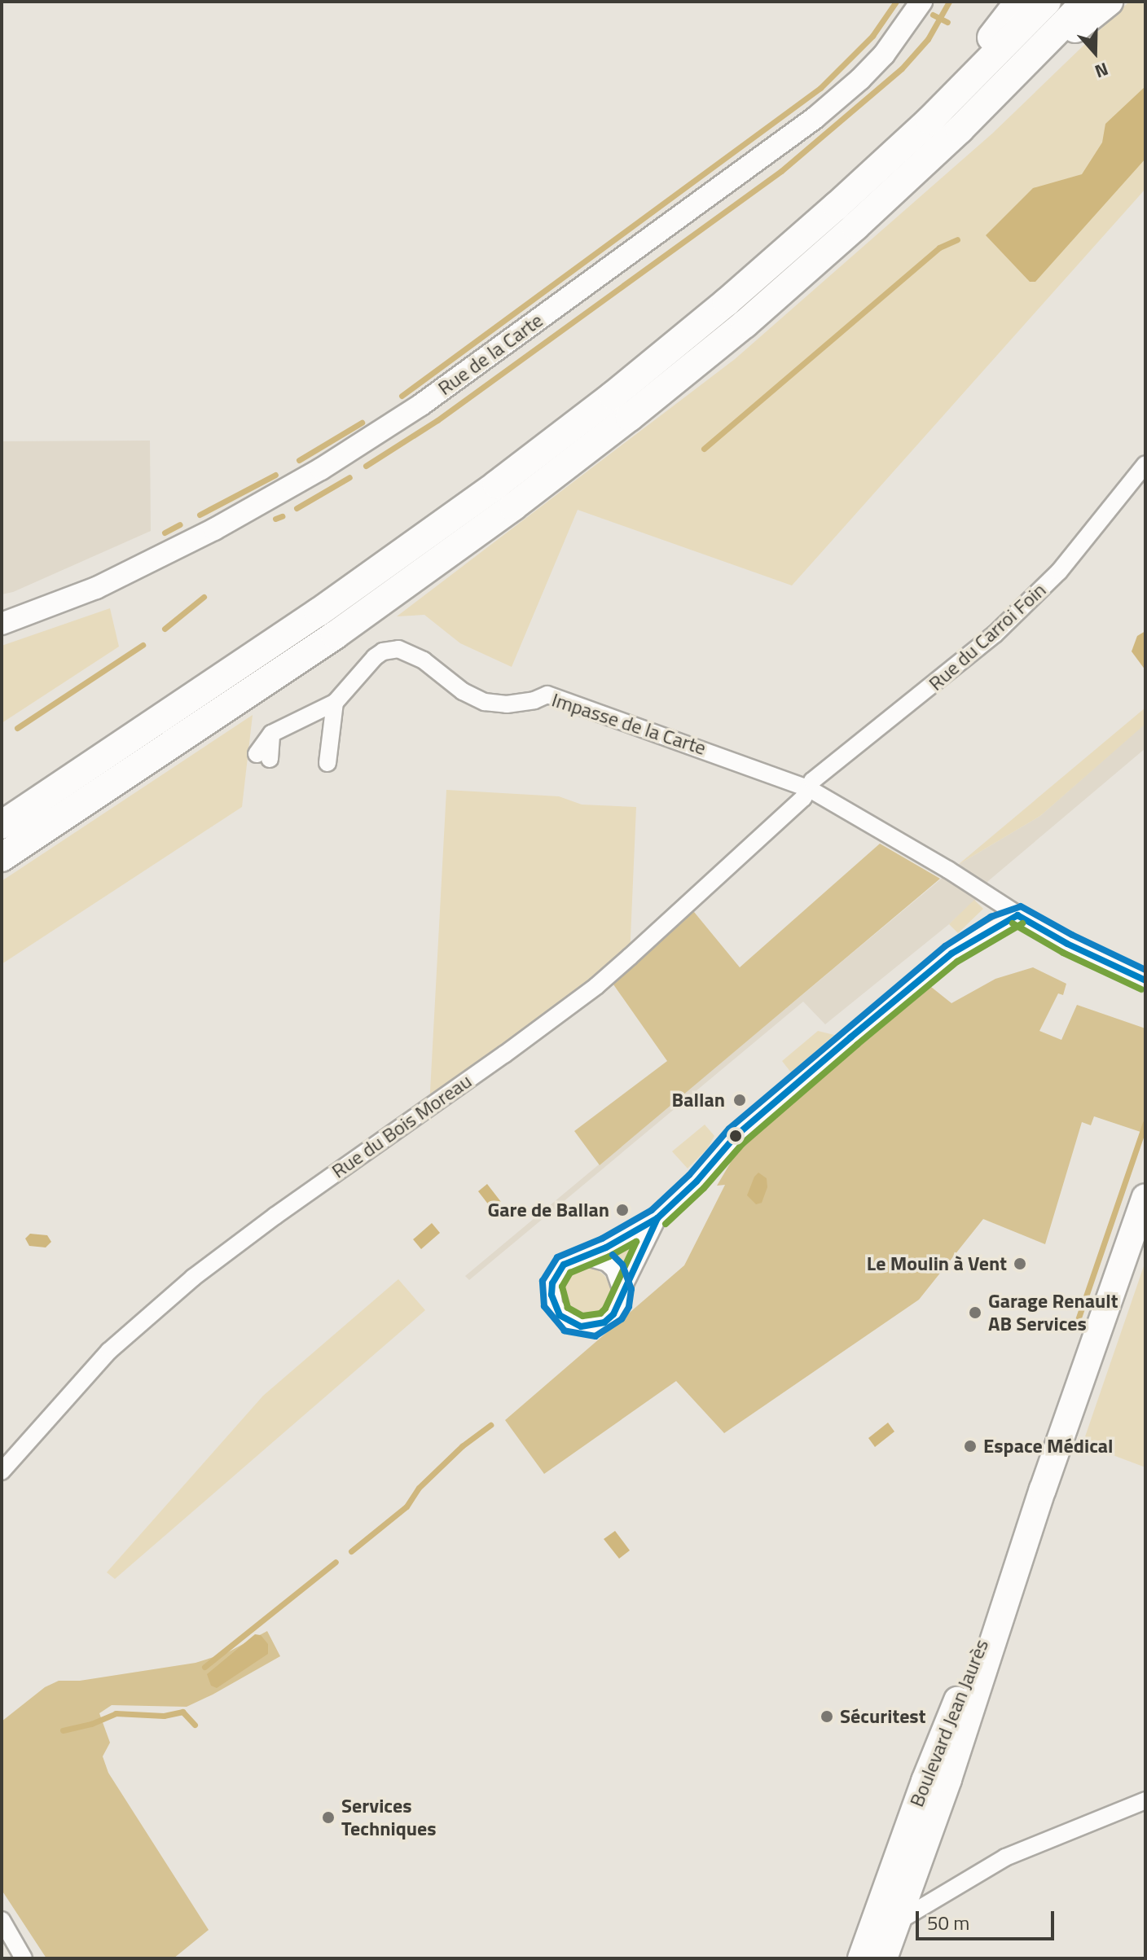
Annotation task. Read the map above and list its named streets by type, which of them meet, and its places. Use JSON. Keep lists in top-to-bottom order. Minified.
{"streets":{"main road":["Boulevard Jean Jaurès"],"street":["Rue de la Carte","Rue du Carroi Foin","Impasse de la Carte","Rue du Bois Moreau"]},"crossings":[["Rue du Carroi Foin","Impasse de la Carte"],["Rue du Carroi Foin","Rue du Bois Moreau"],["Impasse de la Carte","Rue du Bois Moreau"]],"places":["Ballan","Gare de Ballan","Le Moulin à Vent","Garage Renault AB Services","Espace Médical","Sécuritest","Services Techniques"],"scale_bar":"50 m","north":"bottom"}
